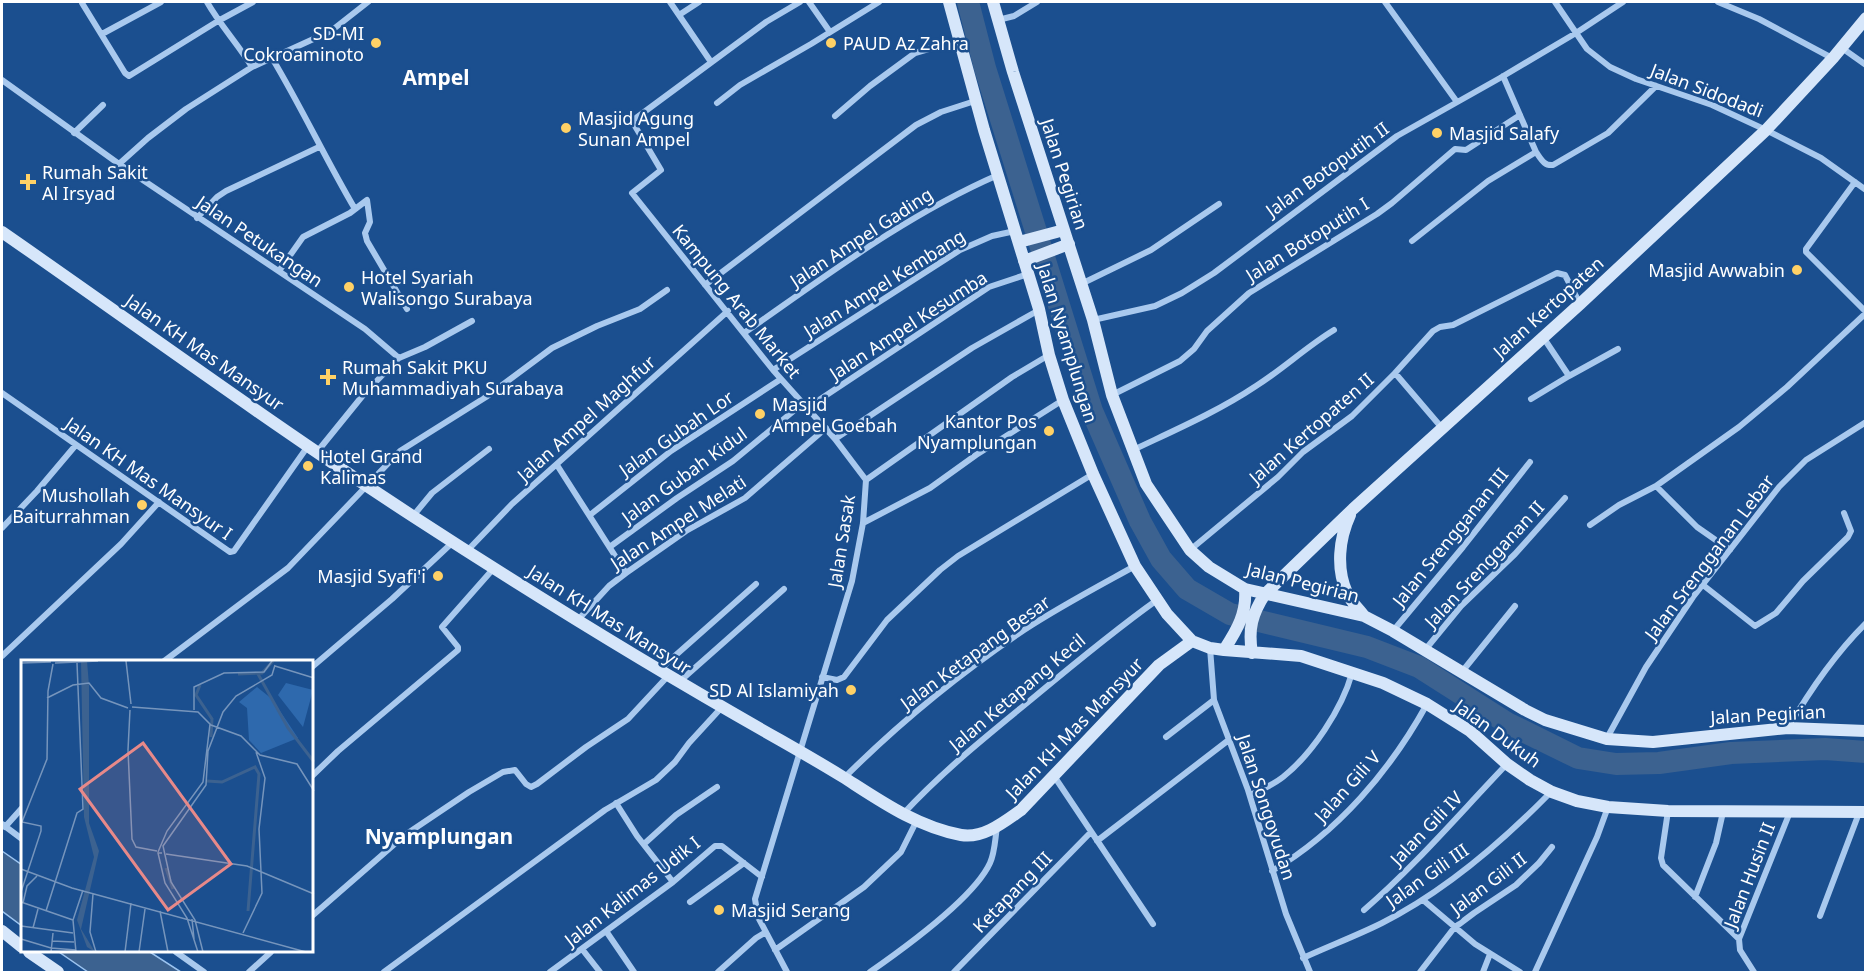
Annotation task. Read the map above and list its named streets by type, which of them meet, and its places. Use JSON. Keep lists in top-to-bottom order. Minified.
{"streets":{"main road":["Jalan Pegirian","Jalan Kertopaten","Jalan Nyamplungan","Jalan KH Mas Mansyur","Jalan Dukuh"],"street":["Jalan Sidodadi","Jalan Botoputih II","Jalan Ampel Gading","Jalan Botoputih I","Jalan Petukangan","Jalan Ampel Kembang","Kampung Arab Market","Jalan Ampel Kesumba","Jalan Ampel Maghfur","Jalan Kertopaten II","Jalan Gubah Lor","Jalan Gubah Kidul","Jalan KH Mas Mansyur I","Jalan Ampel Melati","Jalan Srengganan III","Jalan Sasak","Jalan Srengganan Lebar","Jalan Srengganan II","Jalan Ketapang Besar","Jalan Ketapang Kecil","Jalan Gili V","Jalan Songoyudan","Jalan Gili IV","Jalan Gili III","Jalan Husin II","Jalan Gili II","Jalan Kalimas Udik I","Ketapang III"]},"crossings":[["Jalan Sidodadi","Jalan Botoputih II"],["Jalan Sidodadi","Jalan Kertopaten"],["Jalan Botoputih II","Jalan Pegirian"],["Jalan Pegirian","Jalan Botoputih I"],["Jalan Pegirian","Jalan Kertopaten"],["Jalan Pegirian","Jalan Kertopaten II"],["Jalan Pegirian","Jalan Srengganan III"],["Jalan Pegirian","Jalan Srengganan Lebar"],["Jalan Pegirian","Jalan Srengganan II"],["Jalan Ampel Gading","Kampung Arab Market"],["Jalan Ampel Gading","Jalan Nyamplungan"],["Jalan Ampel Kembang","Kampung Arab Market"],["Jalan Ampel Kembang","Jalan Nyamplungan"],["Kampung Arab Market","Jalan Ampel Kesumba"],["Kampung Arab Market","Jalan Ampel Maghfur"],["Kampung Arab Market","Jalan Gubah Lor"],["Kampung Arab Market","Jalan Gubah Kidul"],["Kampung Arab Market","Jalan Ampel Melati"],["Kampung Arab Market","Jalan Sasak"],["Jalan Kertopaten","Jalan Kertopaten II"],["Jalan Ampel Kesumba","Jalan Nyamplungan"],["Jalan Ampel Kesumba","Jalan Gubah Kidul"],["Jalan Nyamplungan","Jalan KH Mas Mansyur"],["Jalan Nyamplungan","Jalan Sasak"],["Jalan Nyamplungan","Jalan Ketapang Besar"],["Jalan Nyamplungan","Jalan Ketapang Kecil"],["Jalan Nyamplungan","Jalan Dukuh"],["Jalan Nyamplungan","Jalan Songoyudan"],["Jalan KH Mas Mansyur","Jalan Ampel Maghfur"],["Jalan KH Mas Mansyur","Jalan KH Mas Mansyur I"],["Jalan KH Mas Mansyur","Jalan Ampel Melati"],["Jalan KH Mas Mansyur","Jalan Sasak"],["Jalan KH Mas Mansyur","Jalan Ketapang Besar"],["Jalan KH Mas Mansyur","Jalan Ketapang Kecil"],["Jalan Sasak","Jalan Kalimas Udik I"],["Jalan Dukuh","Jalan Gili V"],["Jalan Dukuh","Jalan Gili IV"],["Jalan Dukuh","Jalan Gili III"],["Jalan Dukuh","Jalan Husin II"],["Jalan Gili V","Jalan Songoyudan"],["Jalan Songoyudan","Jalan Gili III"]],"districts":["Ampel","Nyamplungan"],"places":{"other":["SD-MI Cokroaminoto","PAUD Az Zahra","Masjid Agung Sunan Ampel","Masjid Salafy","Masjid Awwabin","Hotel Syariah Walisongo Surabaya","Masjid Ampel Goebah","Kantor Pos Nyamplungan","Hotel Grand Kalimas","Mushollah Baiturrahman","Masjid Syafi'i","SD Al Islamiyah","Masjid Serang"],"health":["Rumah Sakit Al Irsyad","Rumah Sakit PKU Muhammadiyah Surabaya"]}}
